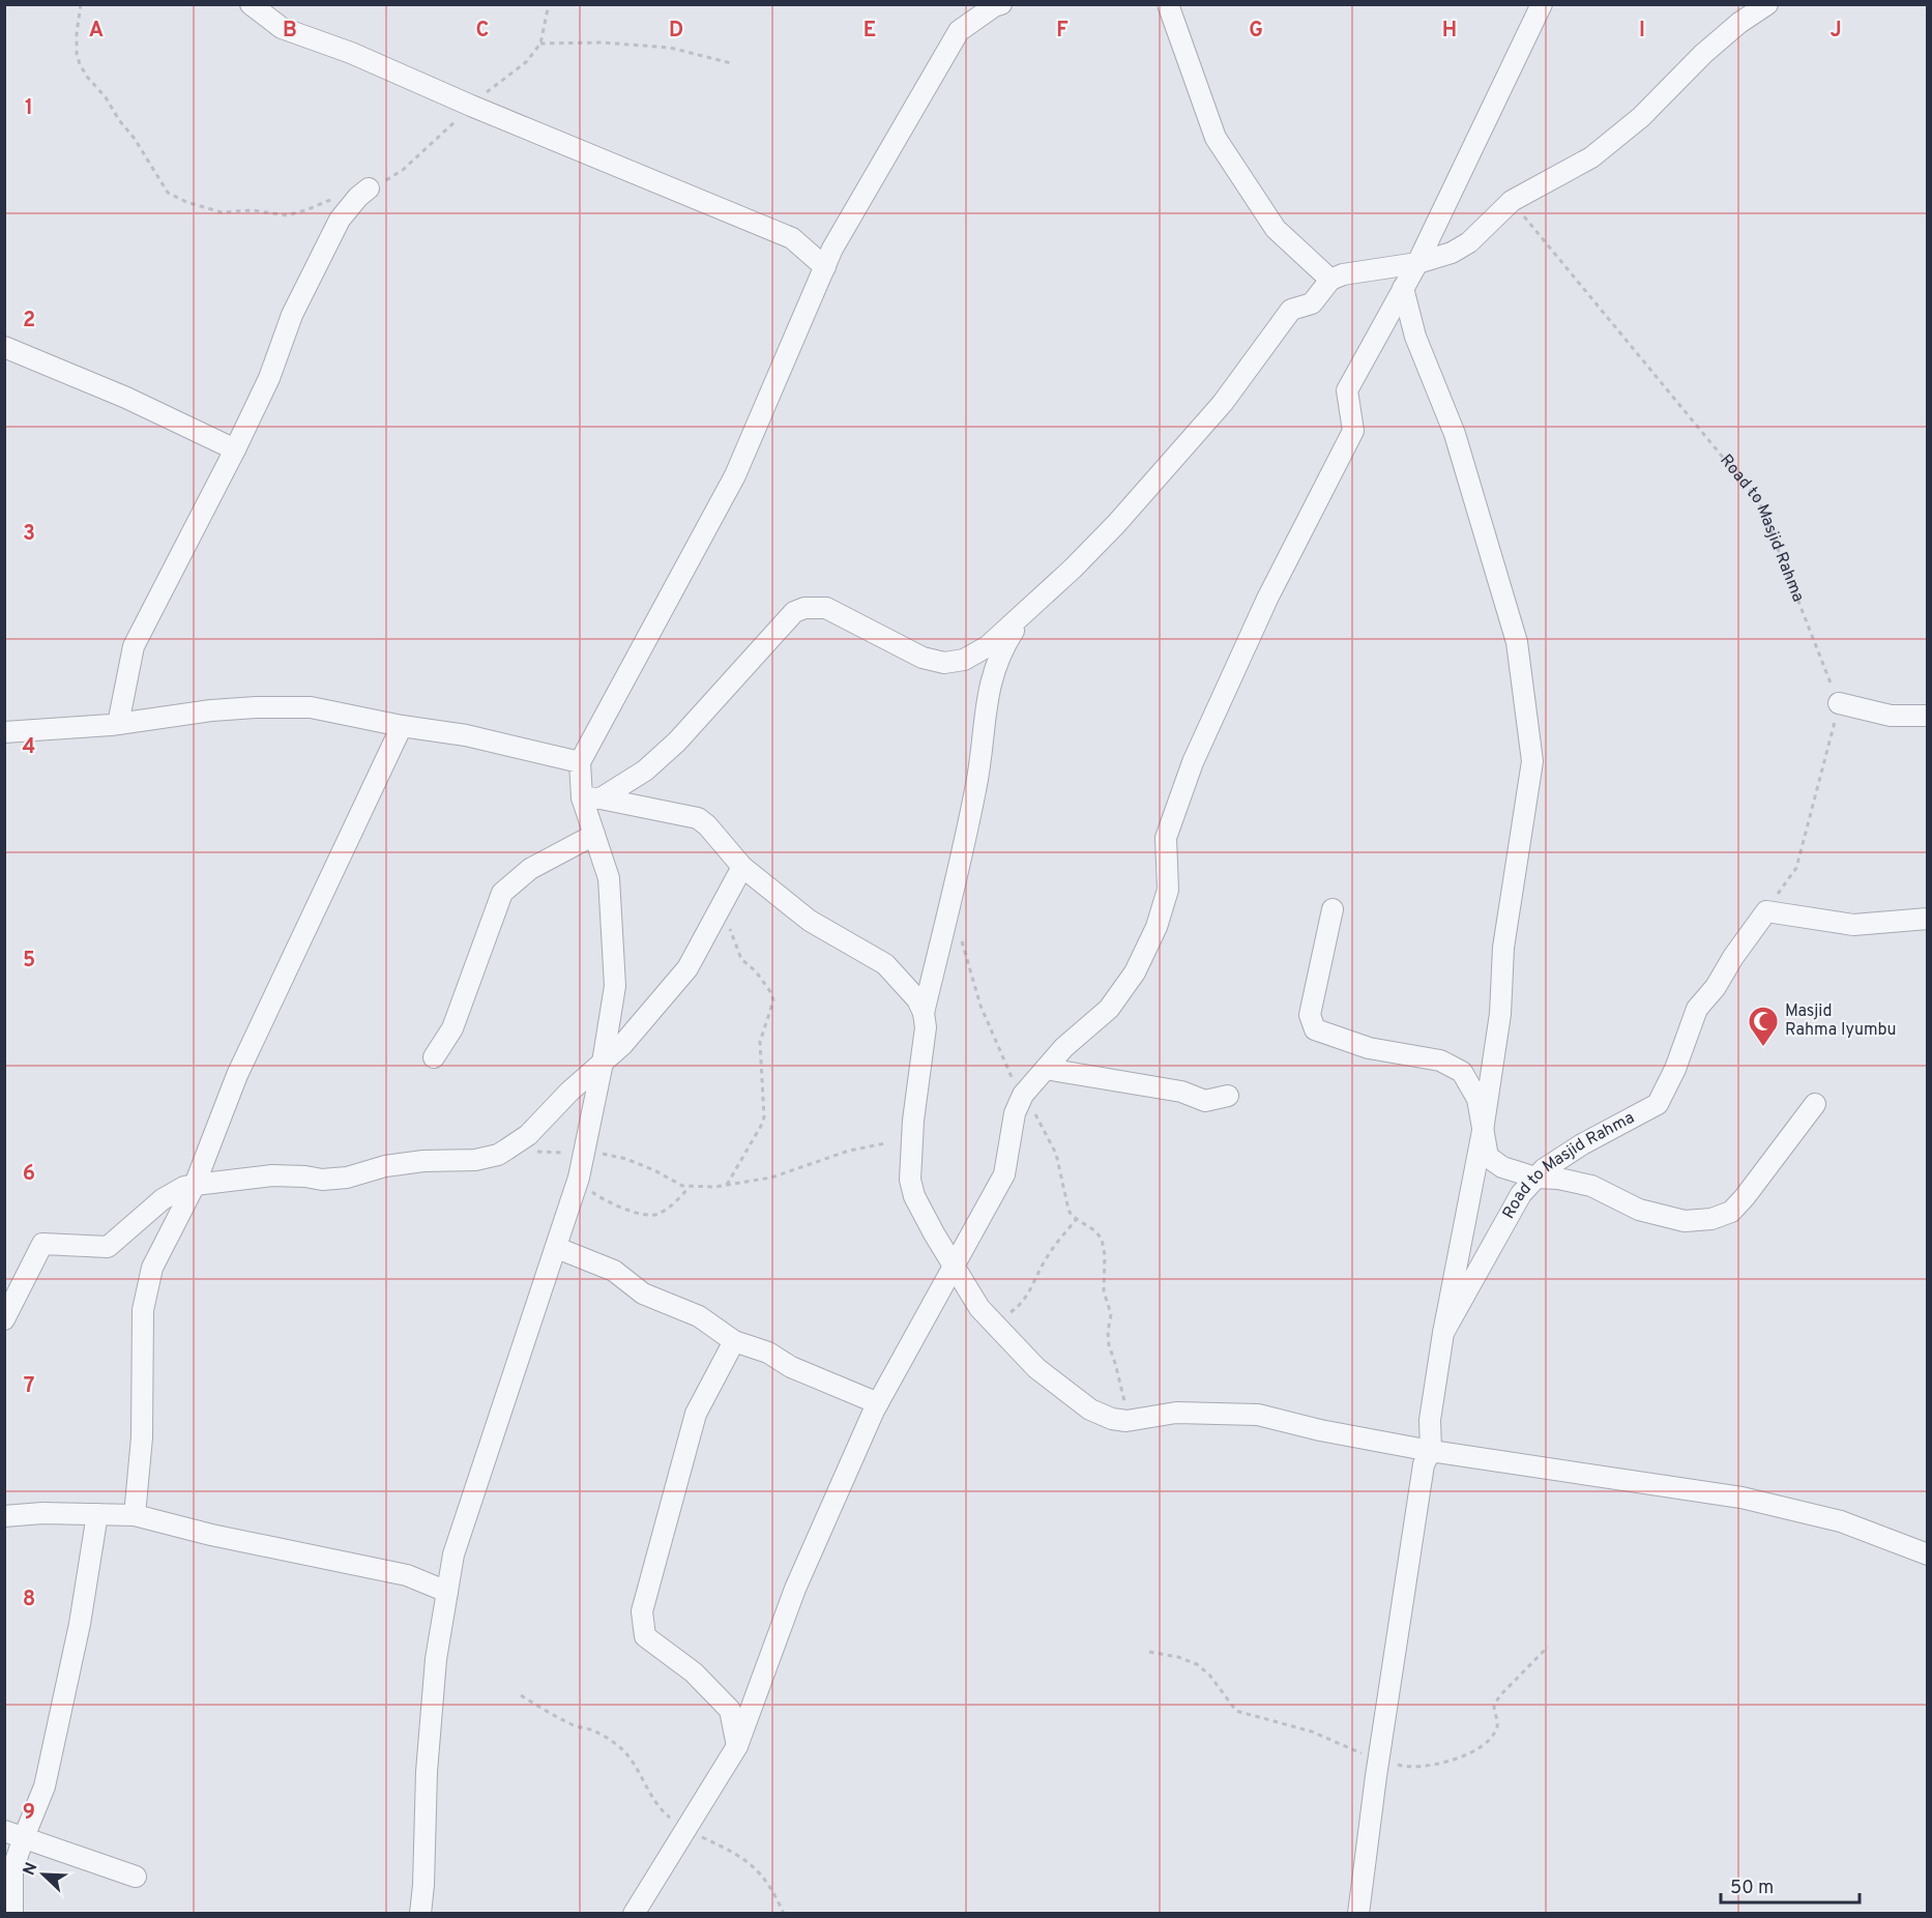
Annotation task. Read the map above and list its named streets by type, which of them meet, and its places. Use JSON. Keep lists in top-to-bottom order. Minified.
{"streets":{"street":["Road to Masjid Rahma"]},"places":{"mosque":["Masjid Rahma Iyumbu"]},"scale_bar":"50 m","north":"top left","grid":{"columns":["A","B","C","D","E","F","G","H","I","J"],"rows":["1","2","3","4","5","6","7","8","9"]}}
